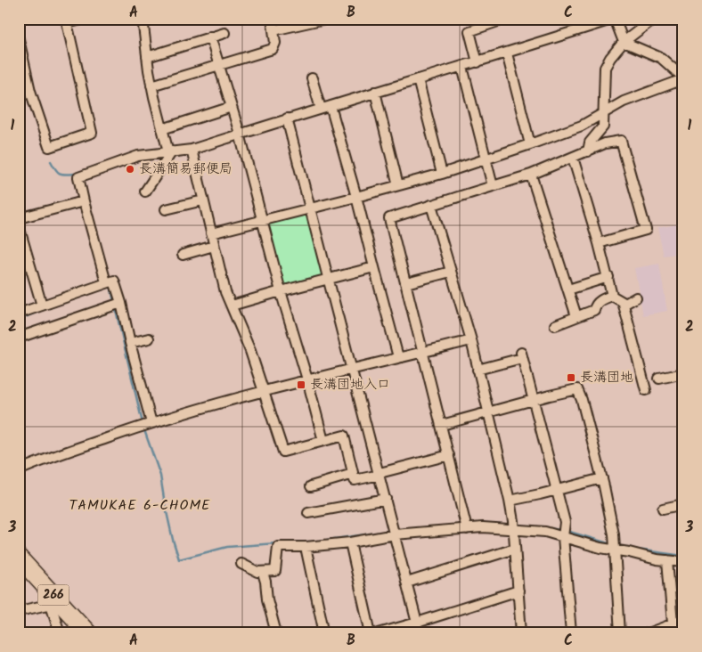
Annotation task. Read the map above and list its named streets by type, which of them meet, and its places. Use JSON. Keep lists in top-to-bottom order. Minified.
{"streets":{"highway":["266"]},"districts":["TAMUKAE 6-CHOME"],"places":{"other":["長溝簡易郵便局"],"transit":["長溝団地","長溝団地入口"]},"grid":{"columns":["A","B","C"],"rows":["1","2","3"]}}
